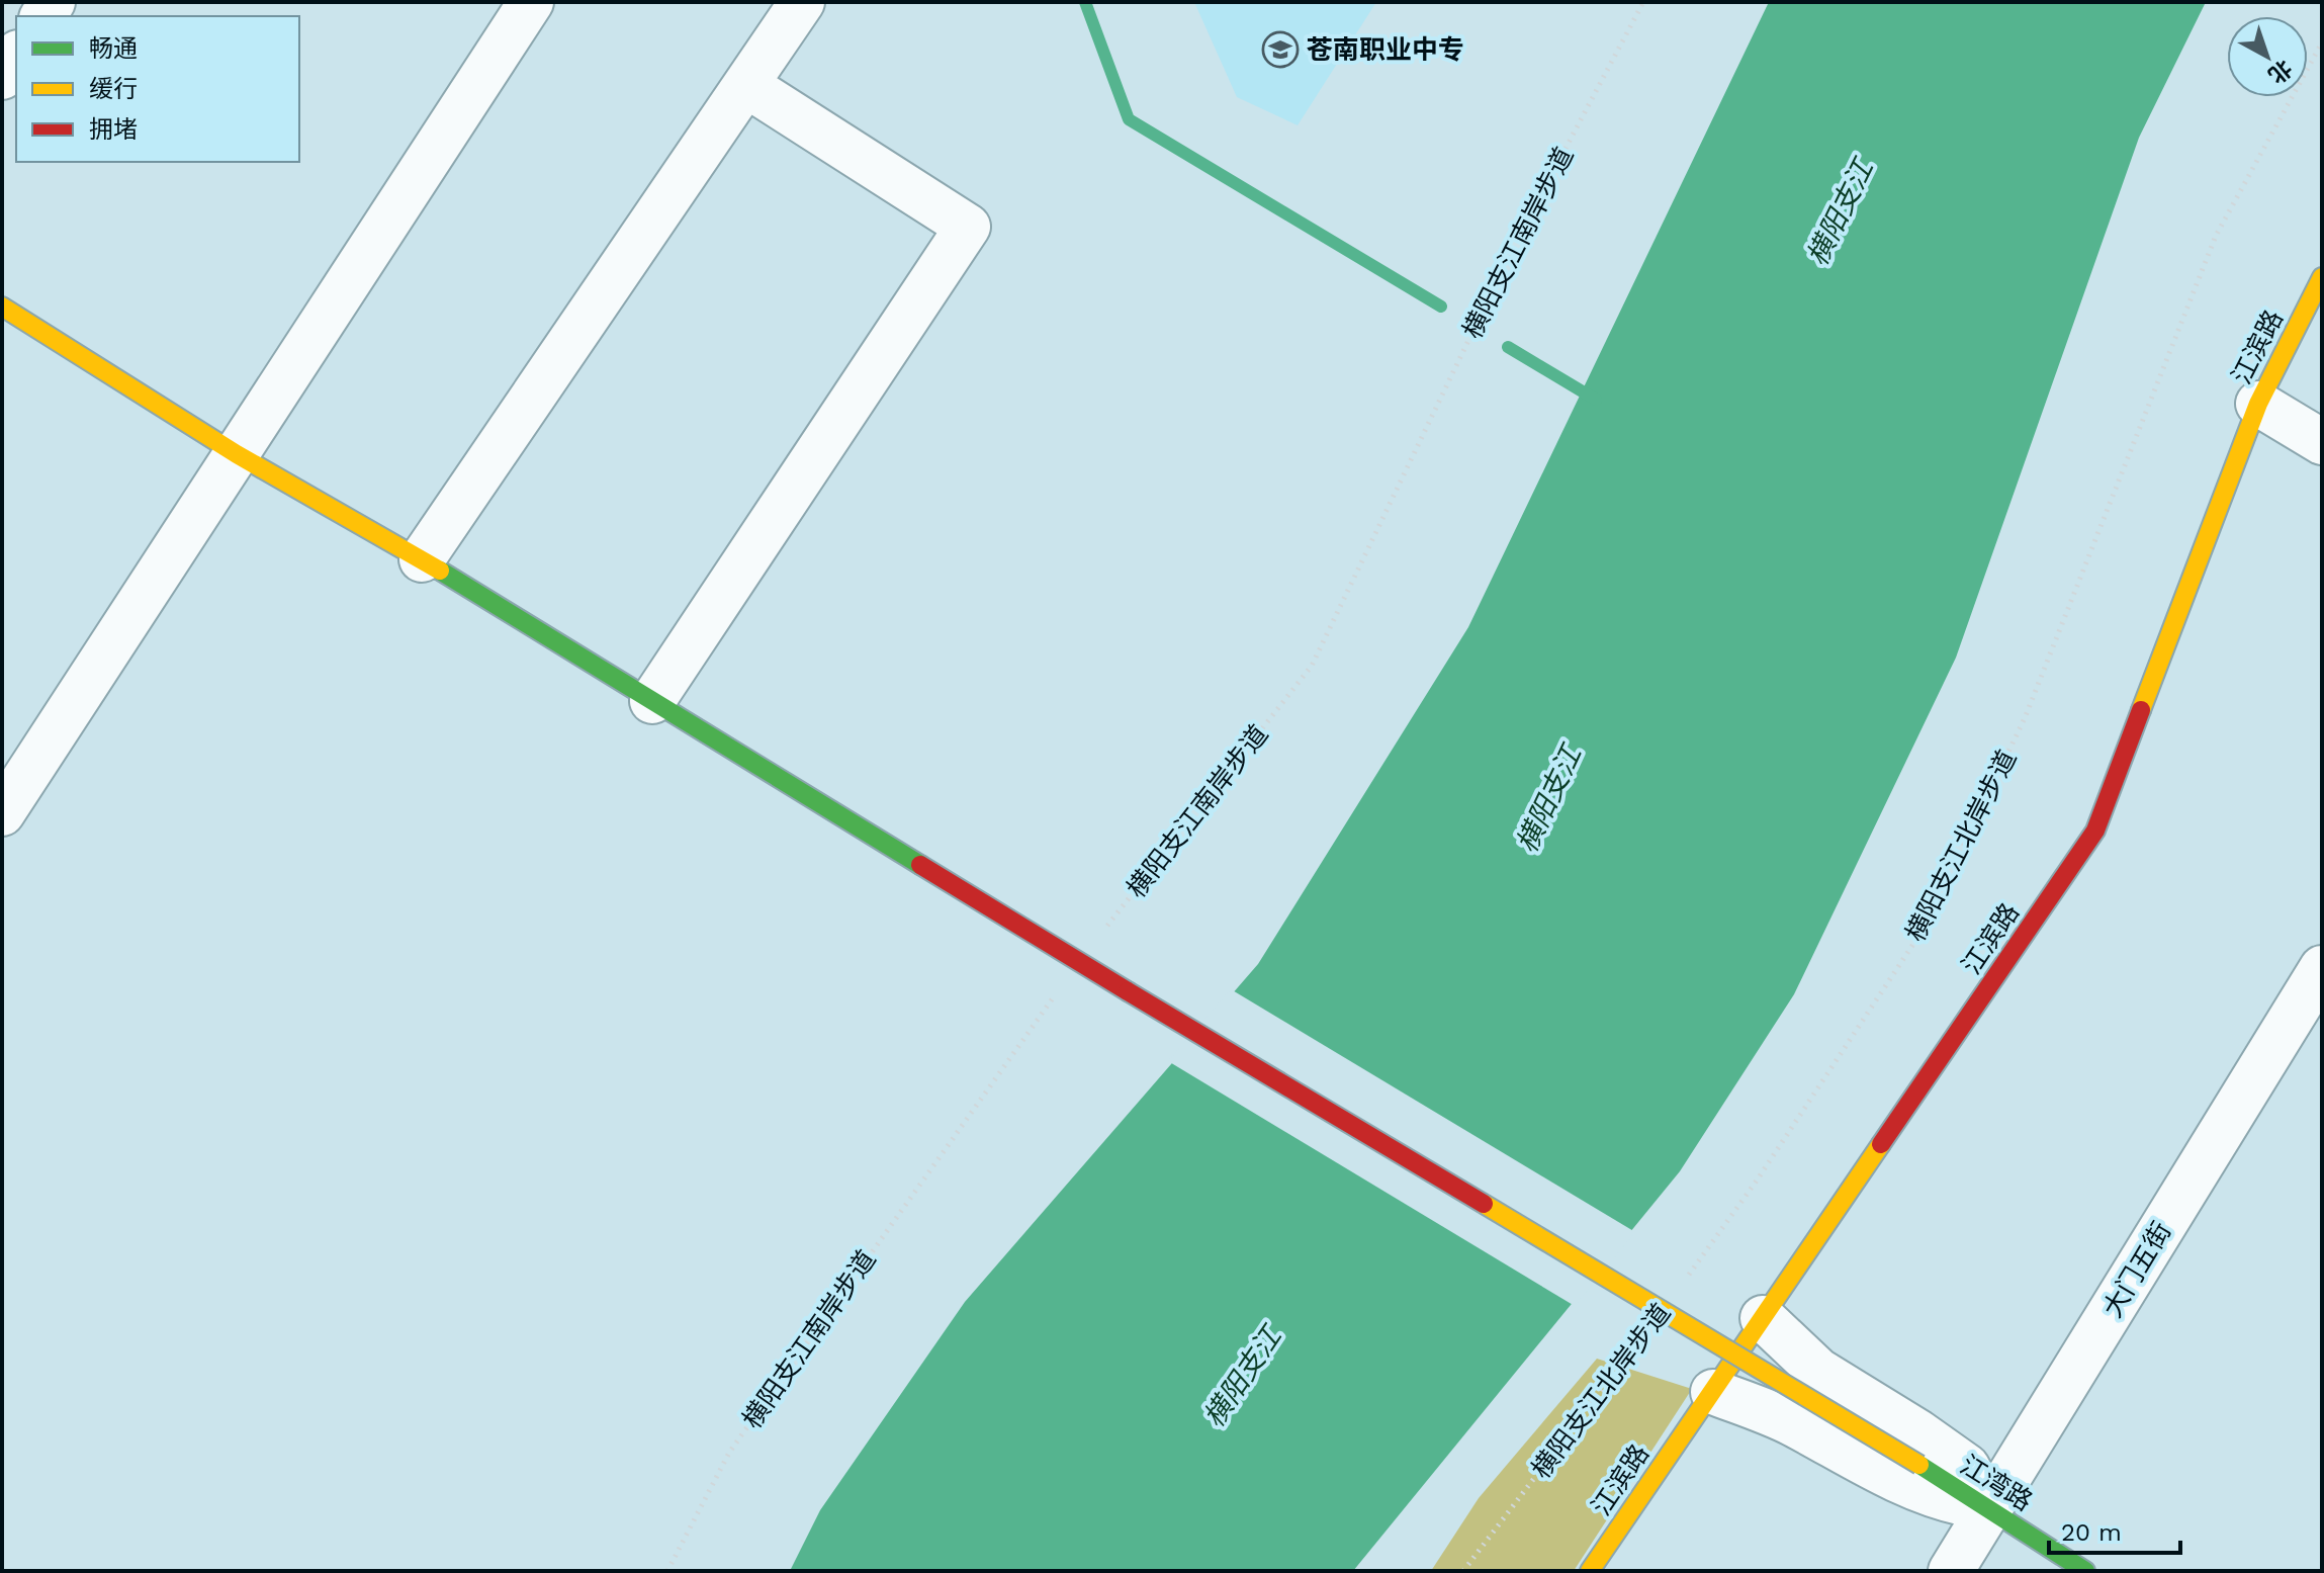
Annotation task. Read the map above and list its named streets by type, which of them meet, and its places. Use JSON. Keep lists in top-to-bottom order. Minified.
{"streets":{"main road":["江滨路","江湾路"],"street":["大门五街"],"path":["横阳支江南岸步道","横阳支江北岸步道"]},"crossings":[["横阳支江南岸步道","江湾路"],["横阳支江北岸步道","江湾路"],["大门五街","江湾路"]],"water":["横阳支江"],"places":{"school or university":["苍南职业中专"]},"legend":["畅通","缓行","拥堵"],"scale_bar":"20 m","north":"bottom right"}
